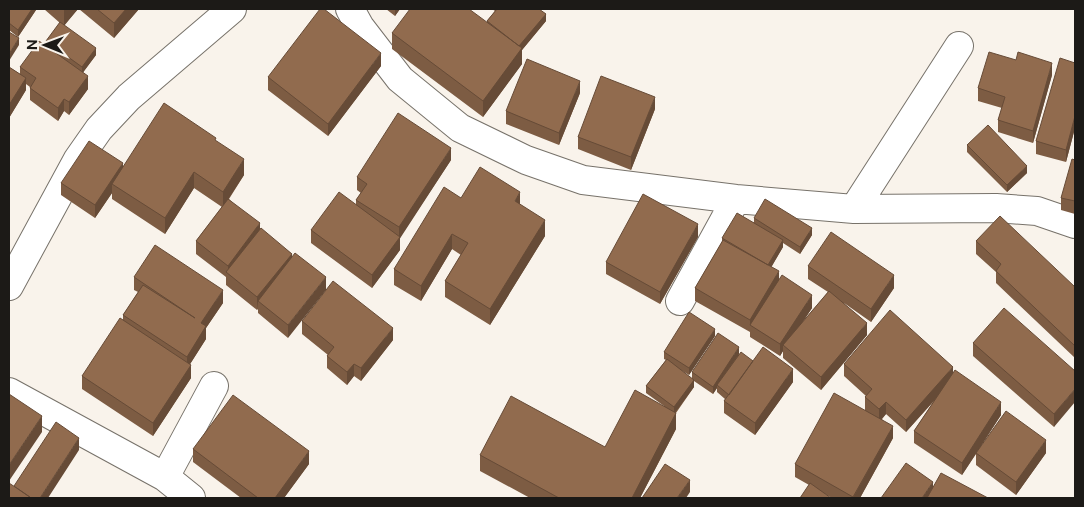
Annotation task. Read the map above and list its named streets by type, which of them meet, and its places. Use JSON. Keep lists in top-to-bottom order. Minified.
{"north":"left"}
